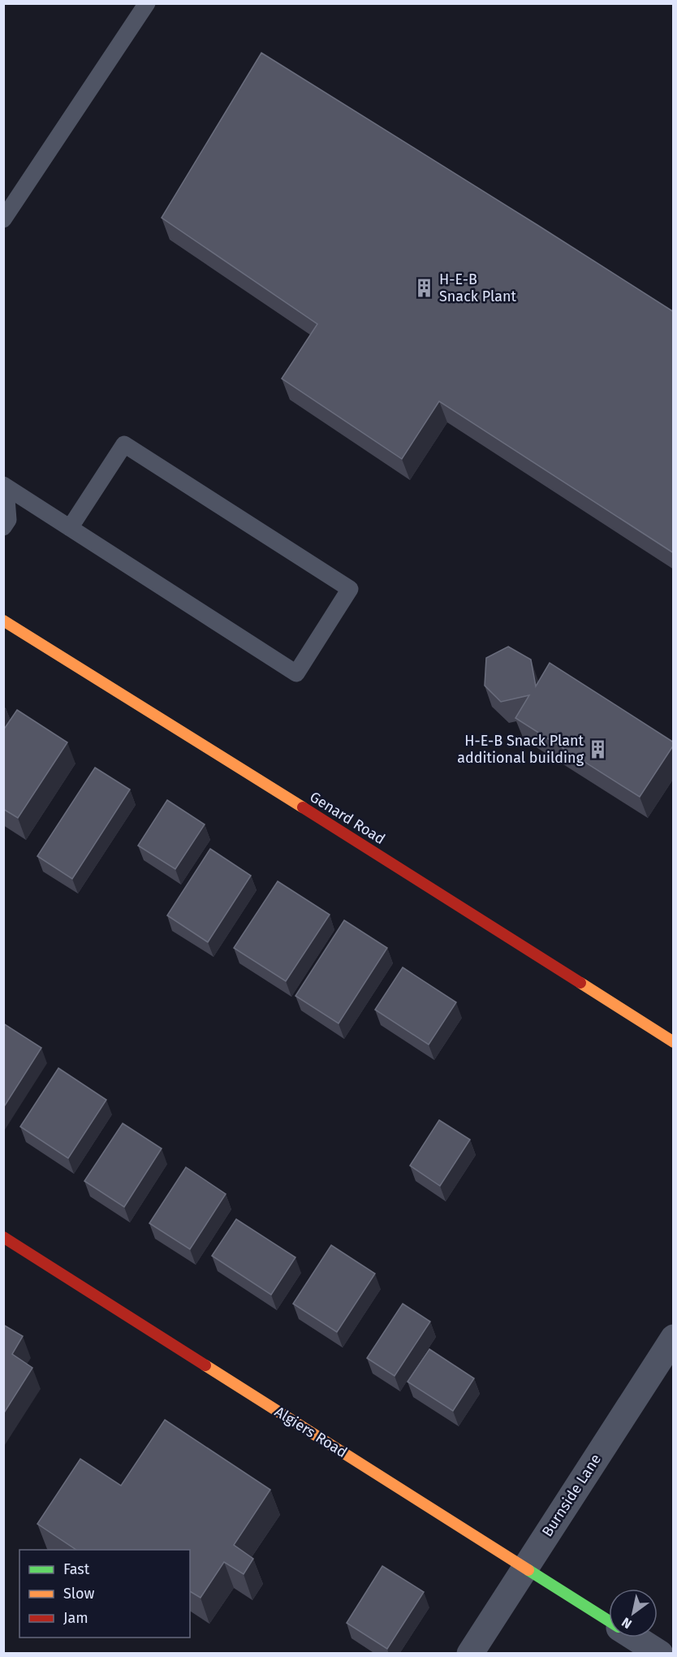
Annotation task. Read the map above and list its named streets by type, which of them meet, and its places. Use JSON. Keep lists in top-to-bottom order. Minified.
{"streets":{"street":["Genard Road","Algiers Road","Burnside Lane"]},"crossings":[["Algiers Road","Burnside Lane"]],"places":{"building":["H-E-B Snack Plant","H-E-B Snack Plant additional building"]},"legend":["Fast","Slow","Jam"],"north":"bottom left"}
